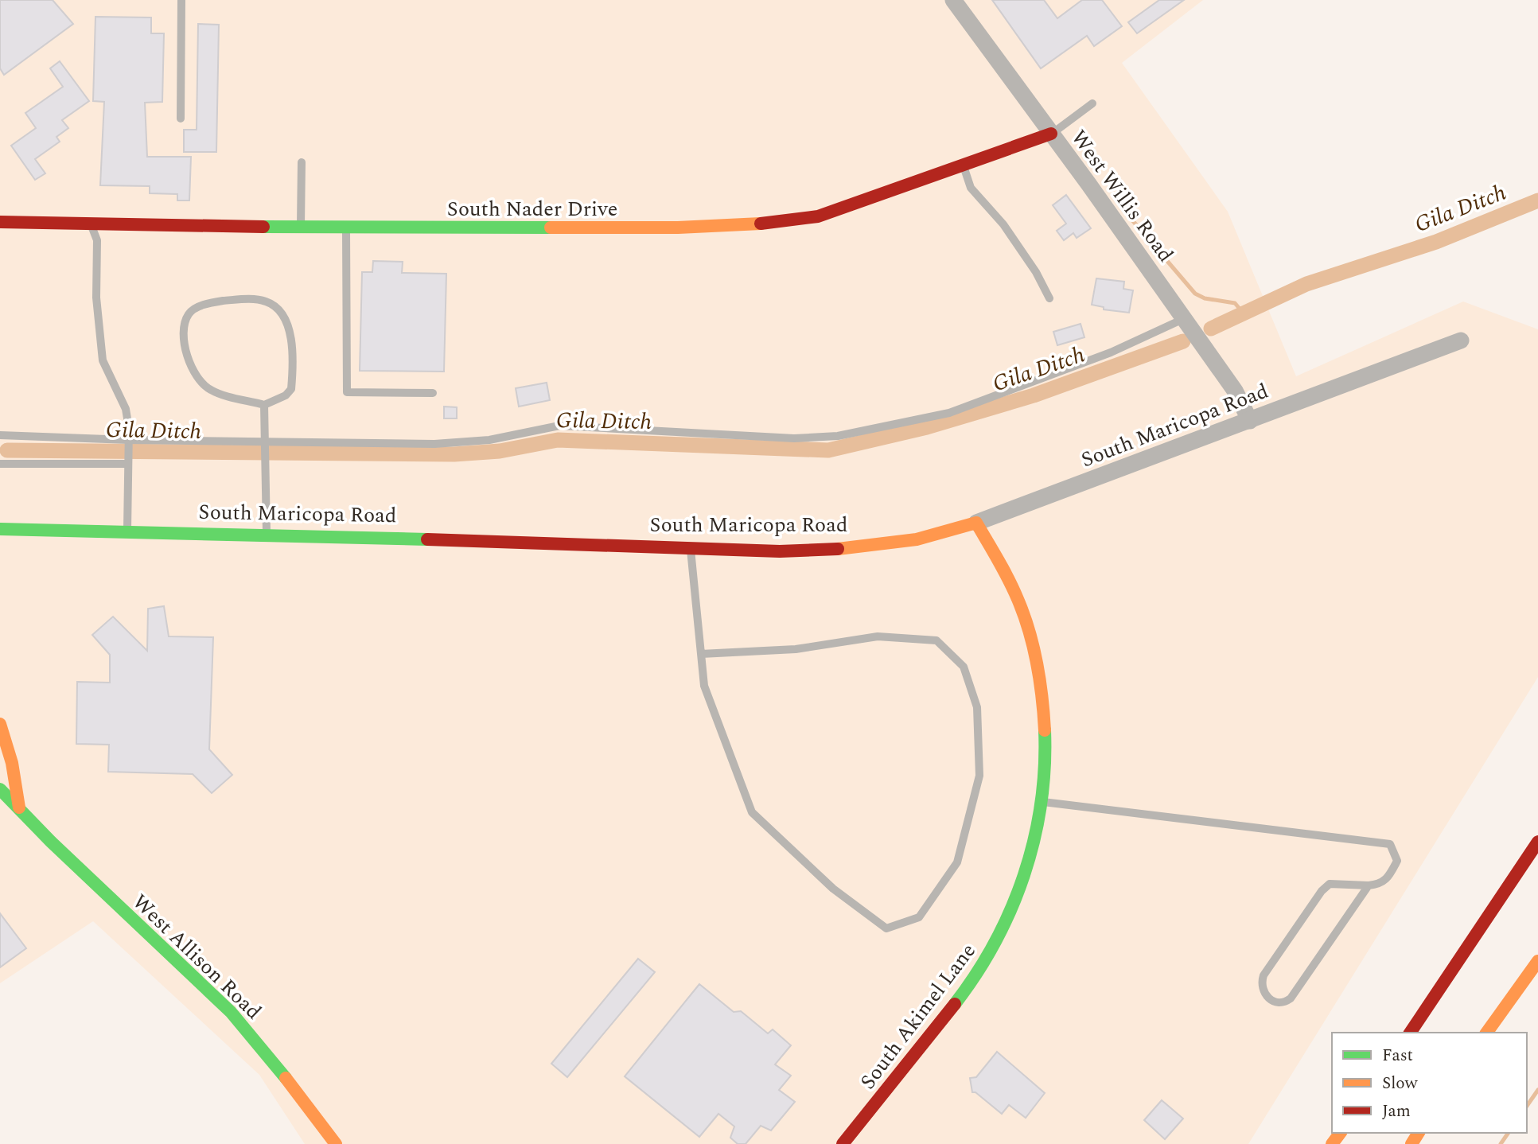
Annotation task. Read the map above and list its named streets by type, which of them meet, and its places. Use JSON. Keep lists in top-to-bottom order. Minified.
{"streets":{"main road":["South Nader Drive","South Maricopa Road","West Allison Road","South Akimel Lane"],"street":["West Willis Road"]},"crossings":[["West Willis Road","South Nader Drive"],["West Willis Road","South Maricopa Road"],["South Maricopa Road","South Akimel Lane"]],"water":["Gila Ditch"],"legend":["Fast","Slow","Jam"]}
